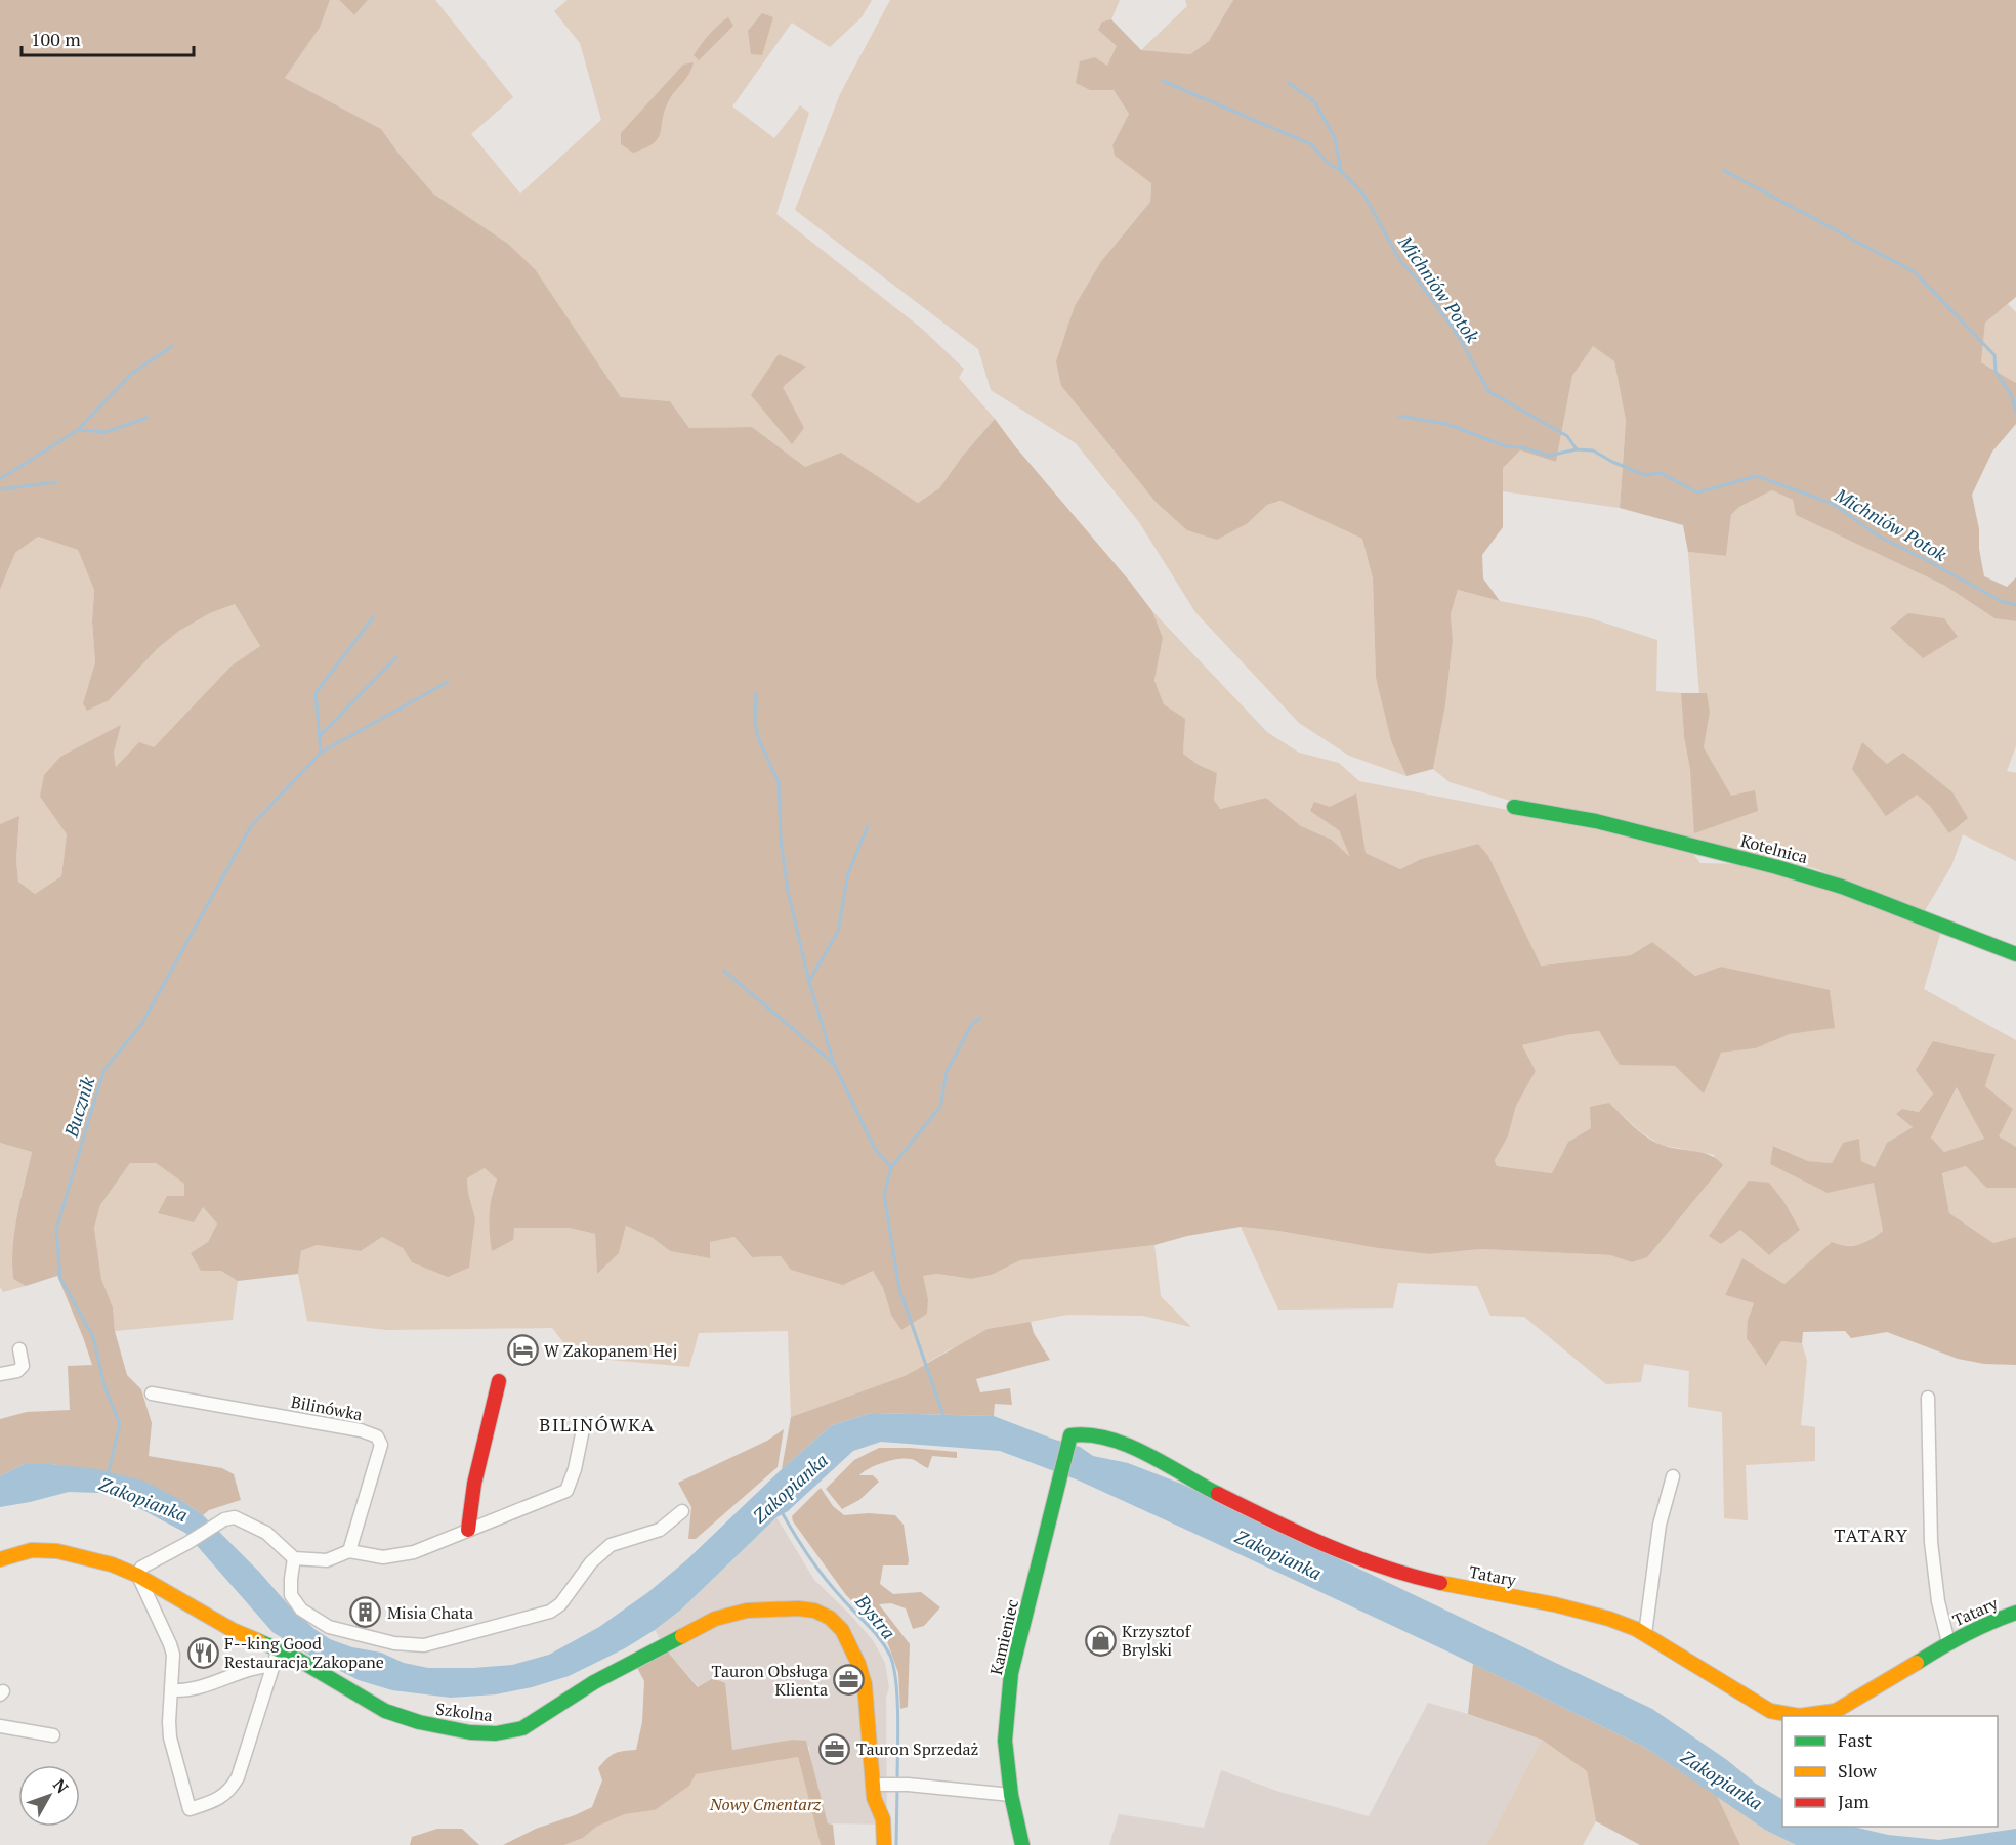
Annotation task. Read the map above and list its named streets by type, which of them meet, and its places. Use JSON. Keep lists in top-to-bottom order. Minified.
{"streets":{"street":["Kotelnica","Bilinówka","Tatary","Kamieniec","Szkolna"]},"crossings":[["Tatary","Kamieniec"]],"districts":["BILINÓWKA","TATARY"],"water":["Michniów Potok","Bucznik","Zakopianka","Bystra"],"parks":["Nowy Cmentarz"],"places":{"hotel":["W Zakopanem Hej"],"building":["Misia Chata"],"shop":["Krzysztof Brylski"],"restaurant":["F--king Good Restauracja Zakopane"],"office":["Tauron Obsługa Klienta","Tauron Sprzedaż"]},"legend":["Fast","Slow","Jam"],"scale_bar":"100 m","north":"top right"}
